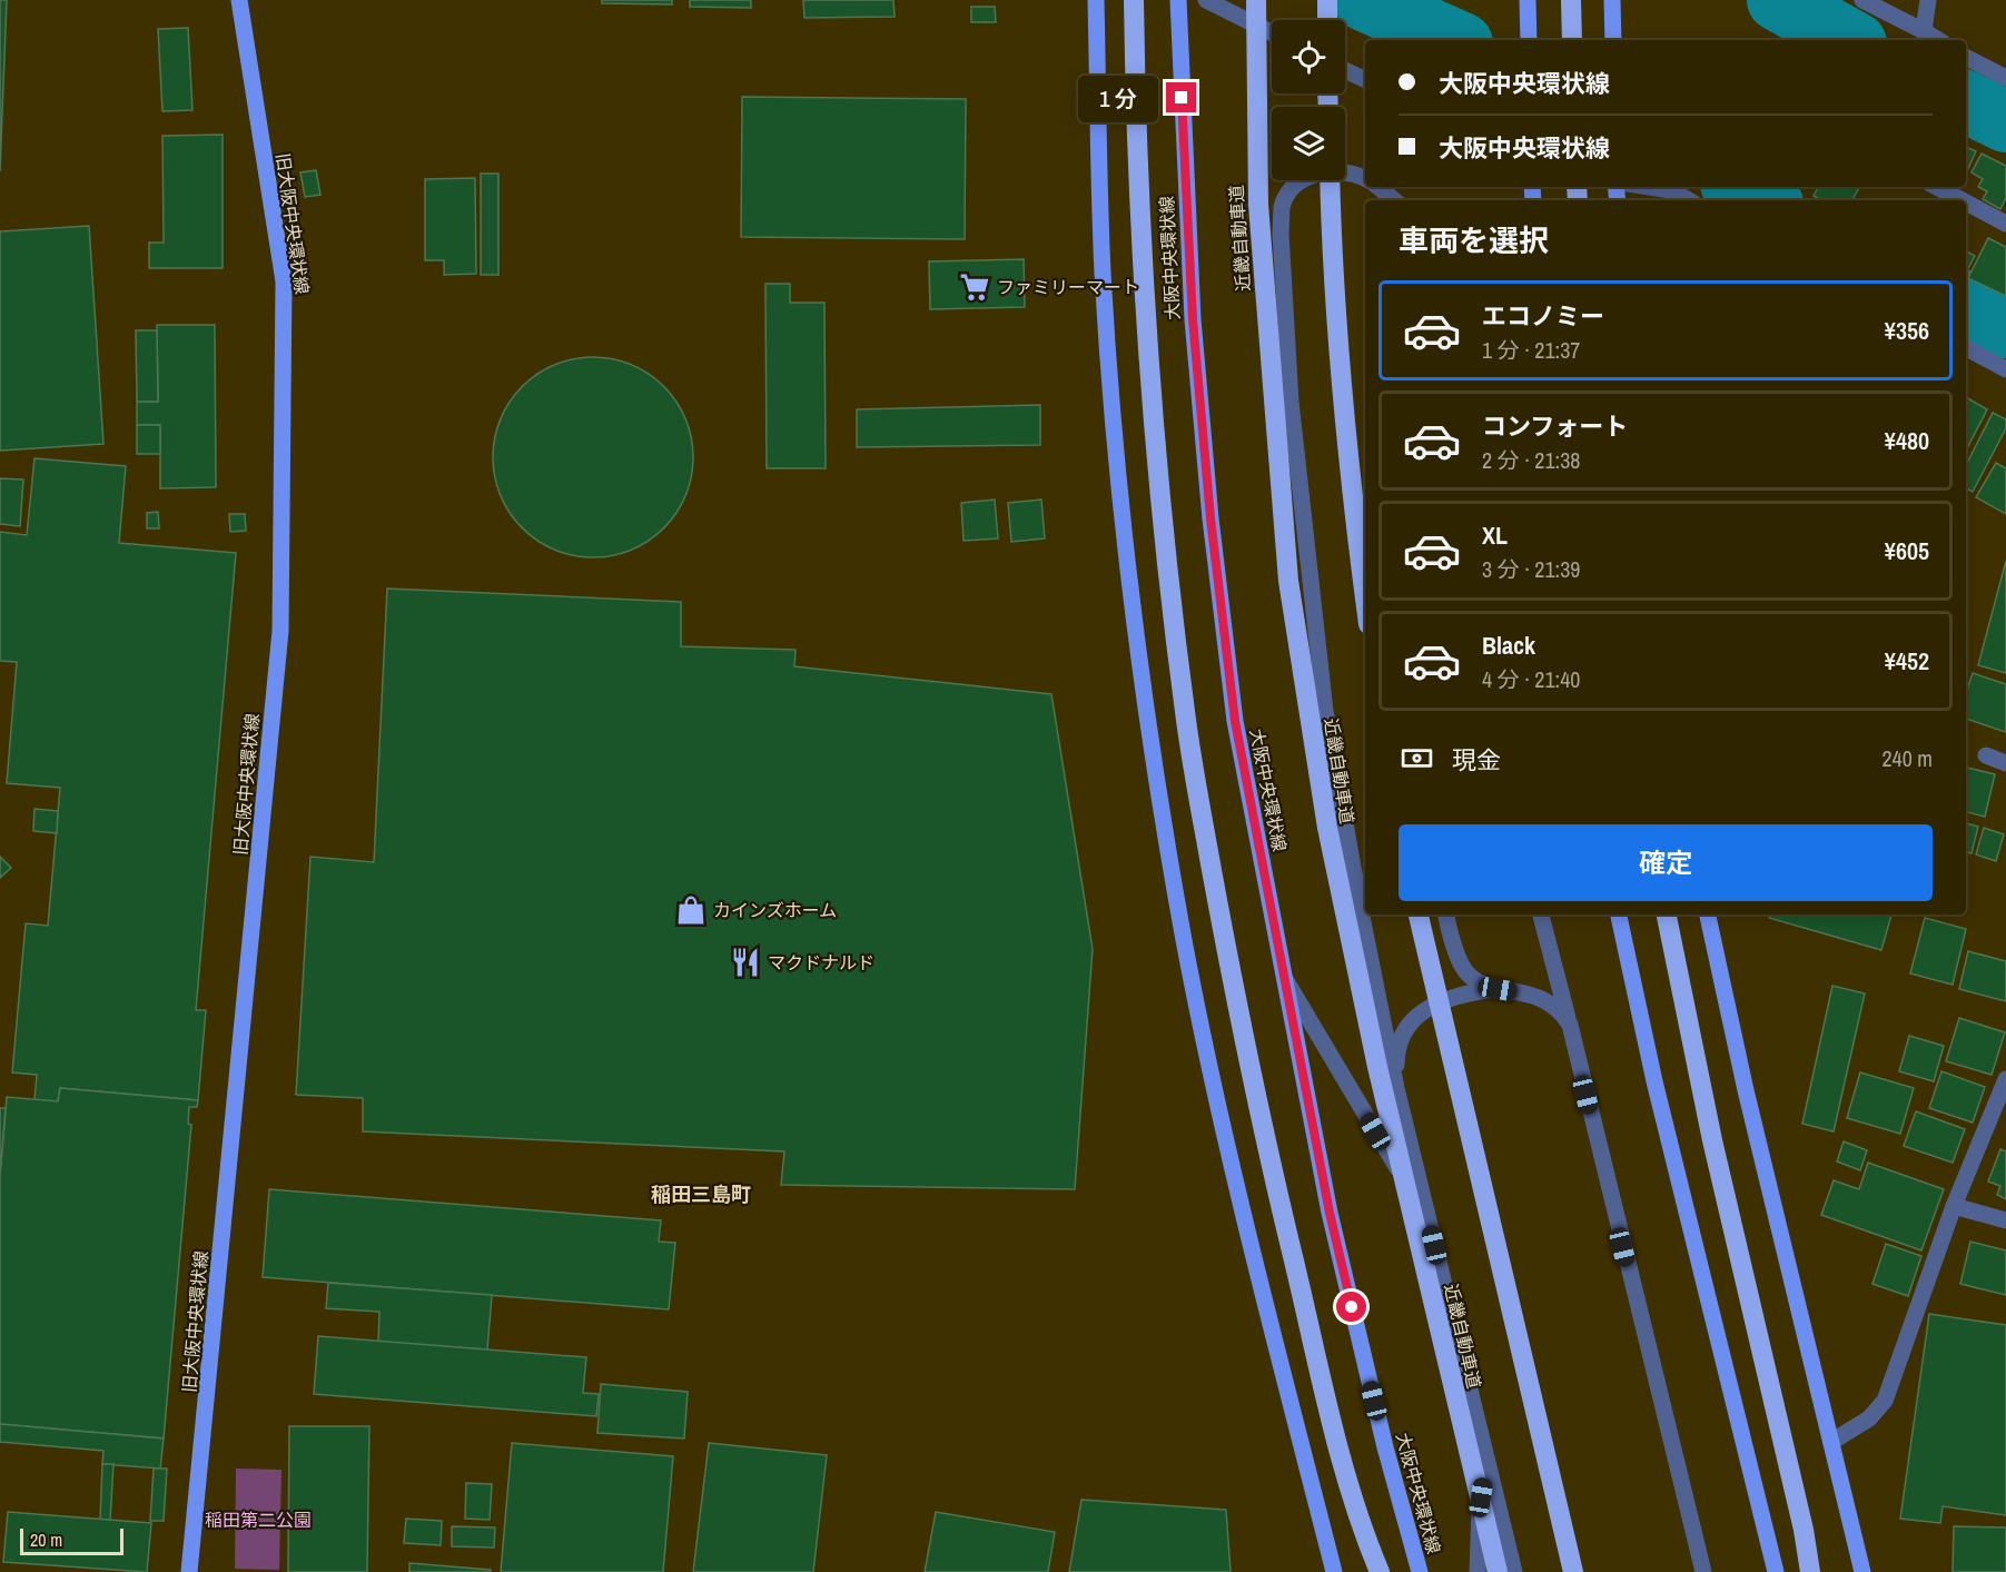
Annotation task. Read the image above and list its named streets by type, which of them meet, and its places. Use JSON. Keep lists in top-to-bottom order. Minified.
{"streets":{"highway":["近畿自動車道"],"main road":["旧大阪中央環状線","大阪中央環状線"]},"districts":["稲田三島町"],"parks":["稲田第二公園"],"places":{"supermarket":["ファミリーマート"],"shop":["カインズホーム"],"restaurant":["マクドナルド"]},"scale_bar":"20 m","page":{"banner":["大阪中央環状線","大阪中央環状線"],"bubble":"1 分","heading":"車両を選択","list":[{"name":"エコノミー","note":"1 分 · 21:37","value":"¥356"},{"name":"コンフォート","note":"2 分 · 21:38","value":"¥480"},{"name":"XL","note":"3 分 · 21:39","value":"¥605"},{"name":"Black","note":"4 分 · 21:40","value":"¥452"}],"pay":["現金","240 m"],"buttons":"確定","scale":"20 m"}}
